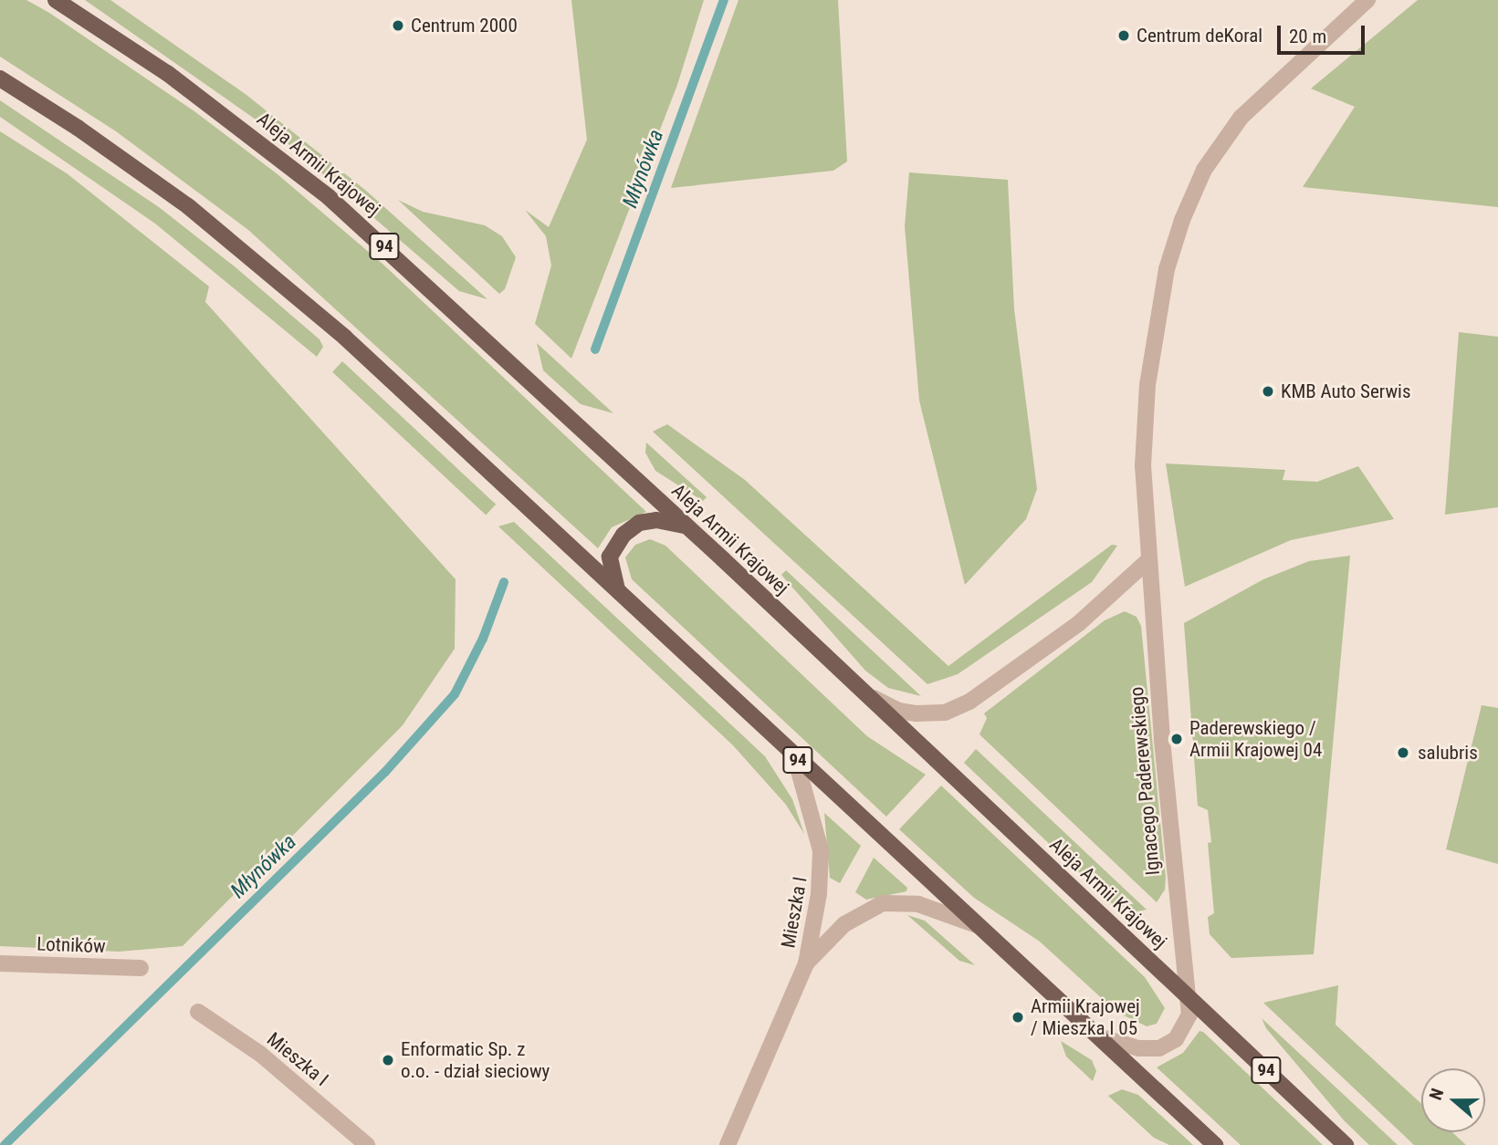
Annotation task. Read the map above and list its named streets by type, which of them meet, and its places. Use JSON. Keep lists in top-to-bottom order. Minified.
{"streets":{"main road":["Aleja Armii Krajowej","94"],"street":["Ignacego Paderewskiego","Mieszka I","Lotników"]},"crossings":[["Aleja Armii Krajowej","Ignacego Paderewskiego"],["94","Ignacego Paderewskiego"],["94","Mieszka I"]],"water":["Młynówka"],"places":["Centrum 2000","Centrum deKoral","KMB Auto Serwis","Paderewskiego / Armii Krajowej 04","salubris","Armii Krajowej / Mieszka I 05","Enformatic Sp. z o.o. - dział sieciowy"],"scale_bar":"20 m","north":"left"}
